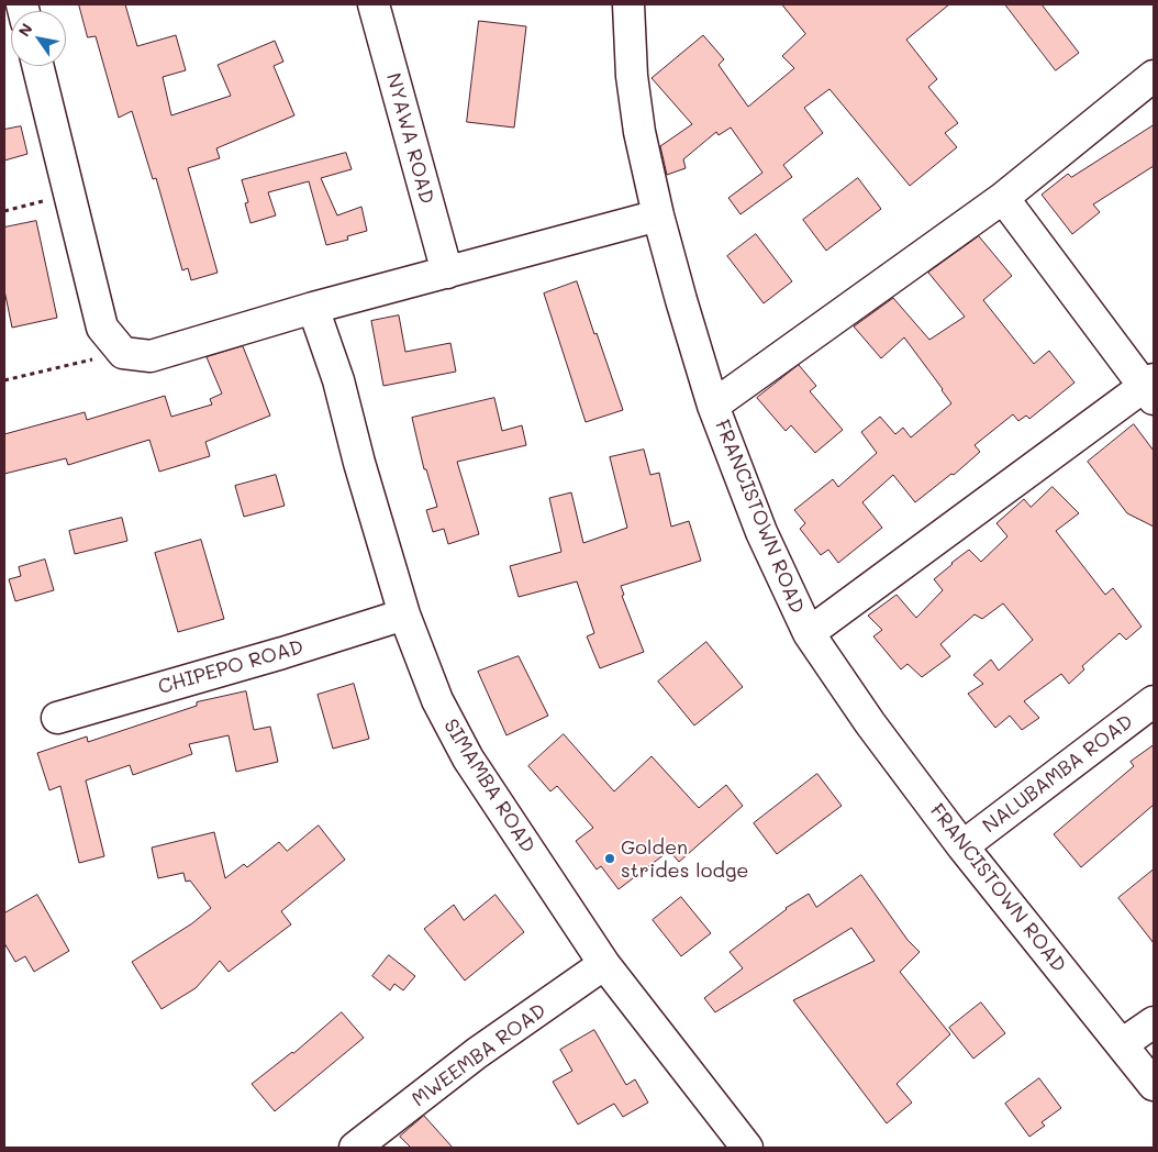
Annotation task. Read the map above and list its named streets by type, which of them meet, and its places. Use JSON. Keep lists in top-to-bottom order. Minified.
{"streets":{"street":["NYAWA ROAD","FRANCISTOWN ROAD","CHIPEPO ROAD","NALUBAMBA ROAD","SIMAMBA ROAD","MWEEMBA ROAD"]},"crossings":[["FRANCISTOWN ROAD","NALUBAMBA ROAD"],["CHIPEPO ROAD","SIMAMBA ROAD"],["SIMAMBA ROAD","MWEEMBA ROAD"]],"places":["Golden strides lodge"],"north":"top left"}
